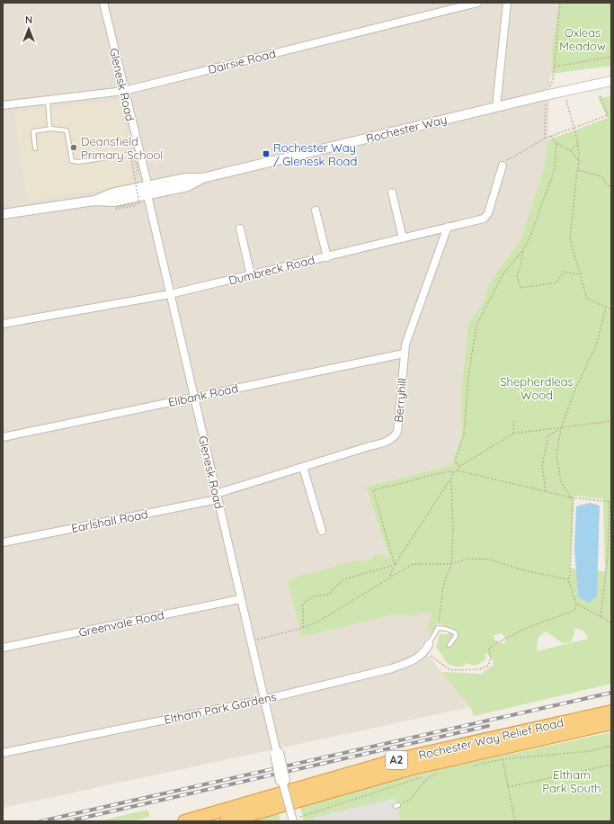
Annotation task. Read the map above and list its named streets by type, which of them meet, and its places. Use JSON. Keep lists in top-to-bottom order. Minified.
{"streets":{"highway":["Rochester Way Relief Road","A2"],"street":["Dairsie Road","Glenesk Road","Rochester Way","Dumbreck Road","Elibank Road","Berryhill","Earlshall Road","Greenvale Road","Eltham Park Gardens"]},"crossings":[["Dairsie Road","Glenesk Road"],["Glenesk Road","Rochester Way"],["Glenesk Road","Dumbreck Road"],["Glenesk Road","Elibank Road"],["Glenesk Road","Berryhill"],["Glenesk Road","Earlshall Road"],["Glenesk Road","Greenvale Road"],["Glenesk Road","Eltham Park Gardens"],["Dumbreck Road","Berryhill"],["Elibank Road","Berryhill"],["Berryhill","Earlshall Road"]],"parks":["Oxleas Meadow","Shepherdleas Wood","Eltham Park South"],"places":{"other":["Deansfield Primary School"],"transit":["Rochester Way / Glenesk Road"]},"north":"top"}
